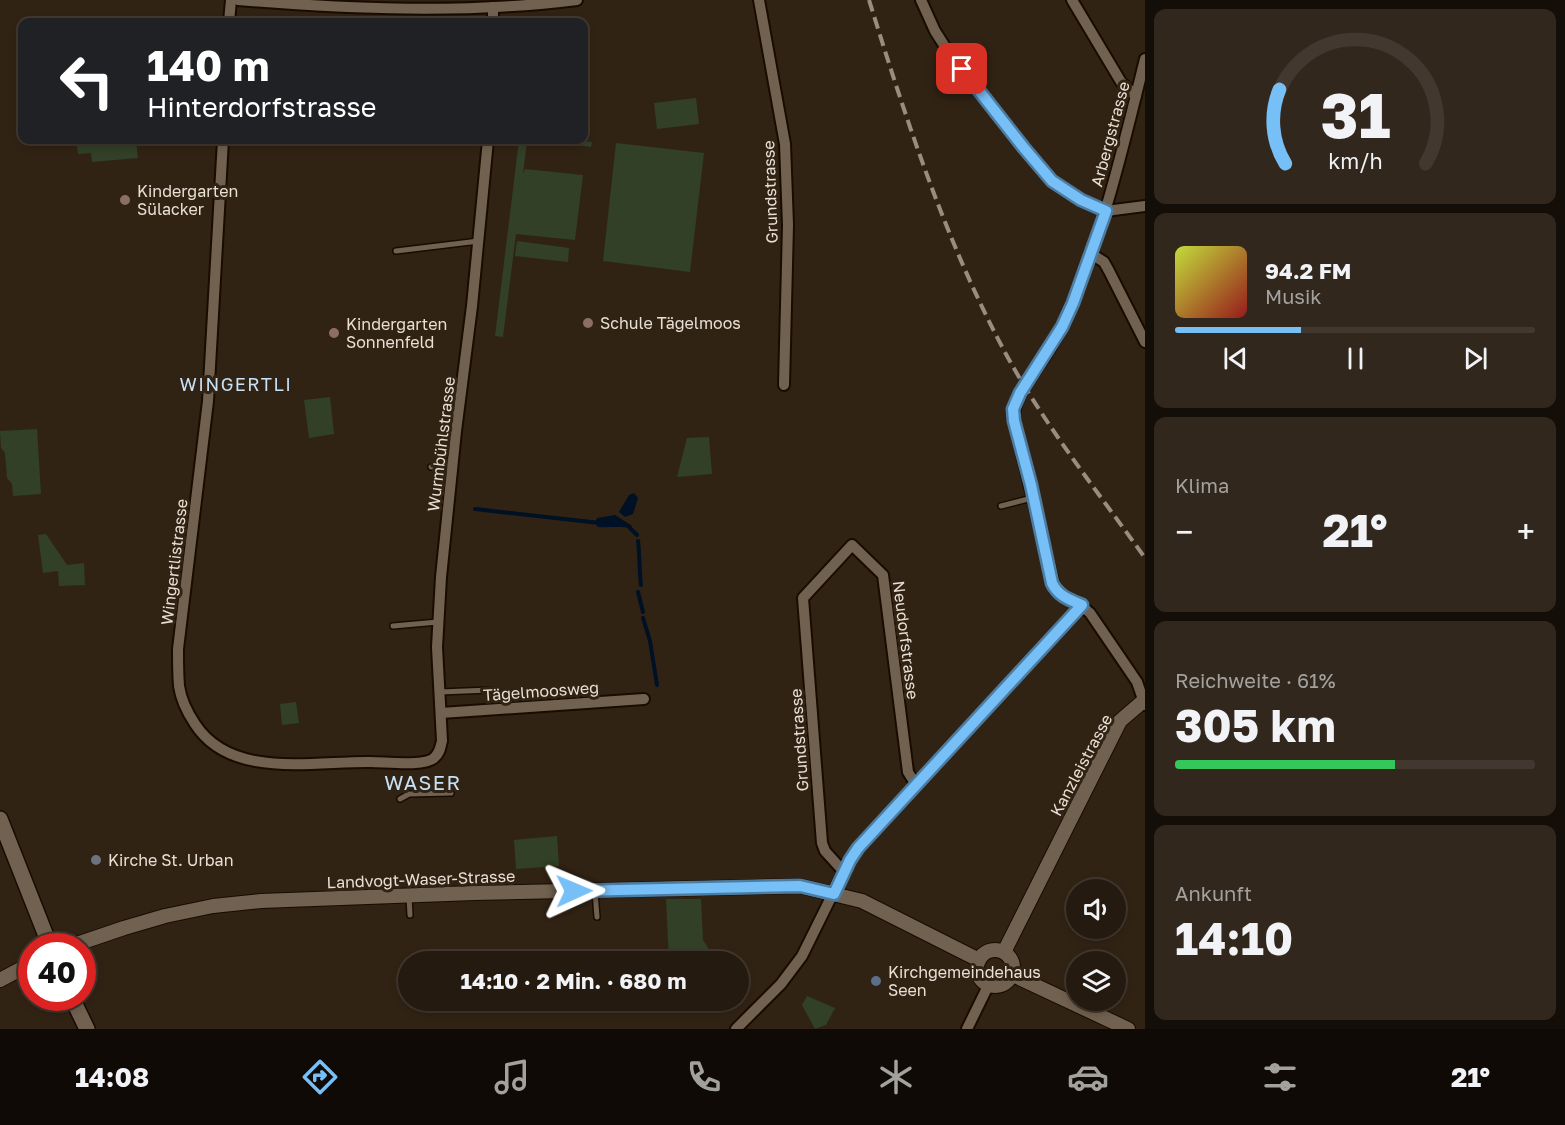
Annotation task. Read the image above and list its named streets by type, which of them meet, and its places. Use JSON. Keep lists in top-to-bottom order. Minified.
{"streets":{"street":["Arbergstrasse","Grundstrasse","Wurmbühlstrasse","Wingertlistrasse","Neudorfstrasse","Tägelmoosweg","Kanzleistrasse","Landvogt-Waser-Strasse"]},"crossings":[["Arbergstrasse","Kanzleistrasse"],["Grundstrasse","Neudorfstrasse"],["Wurmbühlstrasse","Wingertlistrasse"],["Wurmbühlstrasse","Tägelmoosweg"],["Kanzleistrasse","Landvogt-Waser-Strasse"]],"districts":["WINGERTLI","WASER"],"places":["Kindergarten Sülacker","Schule Tägelmoos","Kindergarten Sonnenfeld","Kirche St. Urban","Kirchgemeindehaus Seen"],"page":{"turn":["140 m","Hinterdorfstrasse"],"song":["94.2 FM","Musik"],"tile":["Klima",["Reichweite · 61%","305 km"],["Ankunft","14:10"]],"heat":["−","21°","+"],"limit":"40","trip":"14:10 · 2 Min. · 680 m","tabs":["14:08","21°"],"gauge":["31","km/h"]}}
